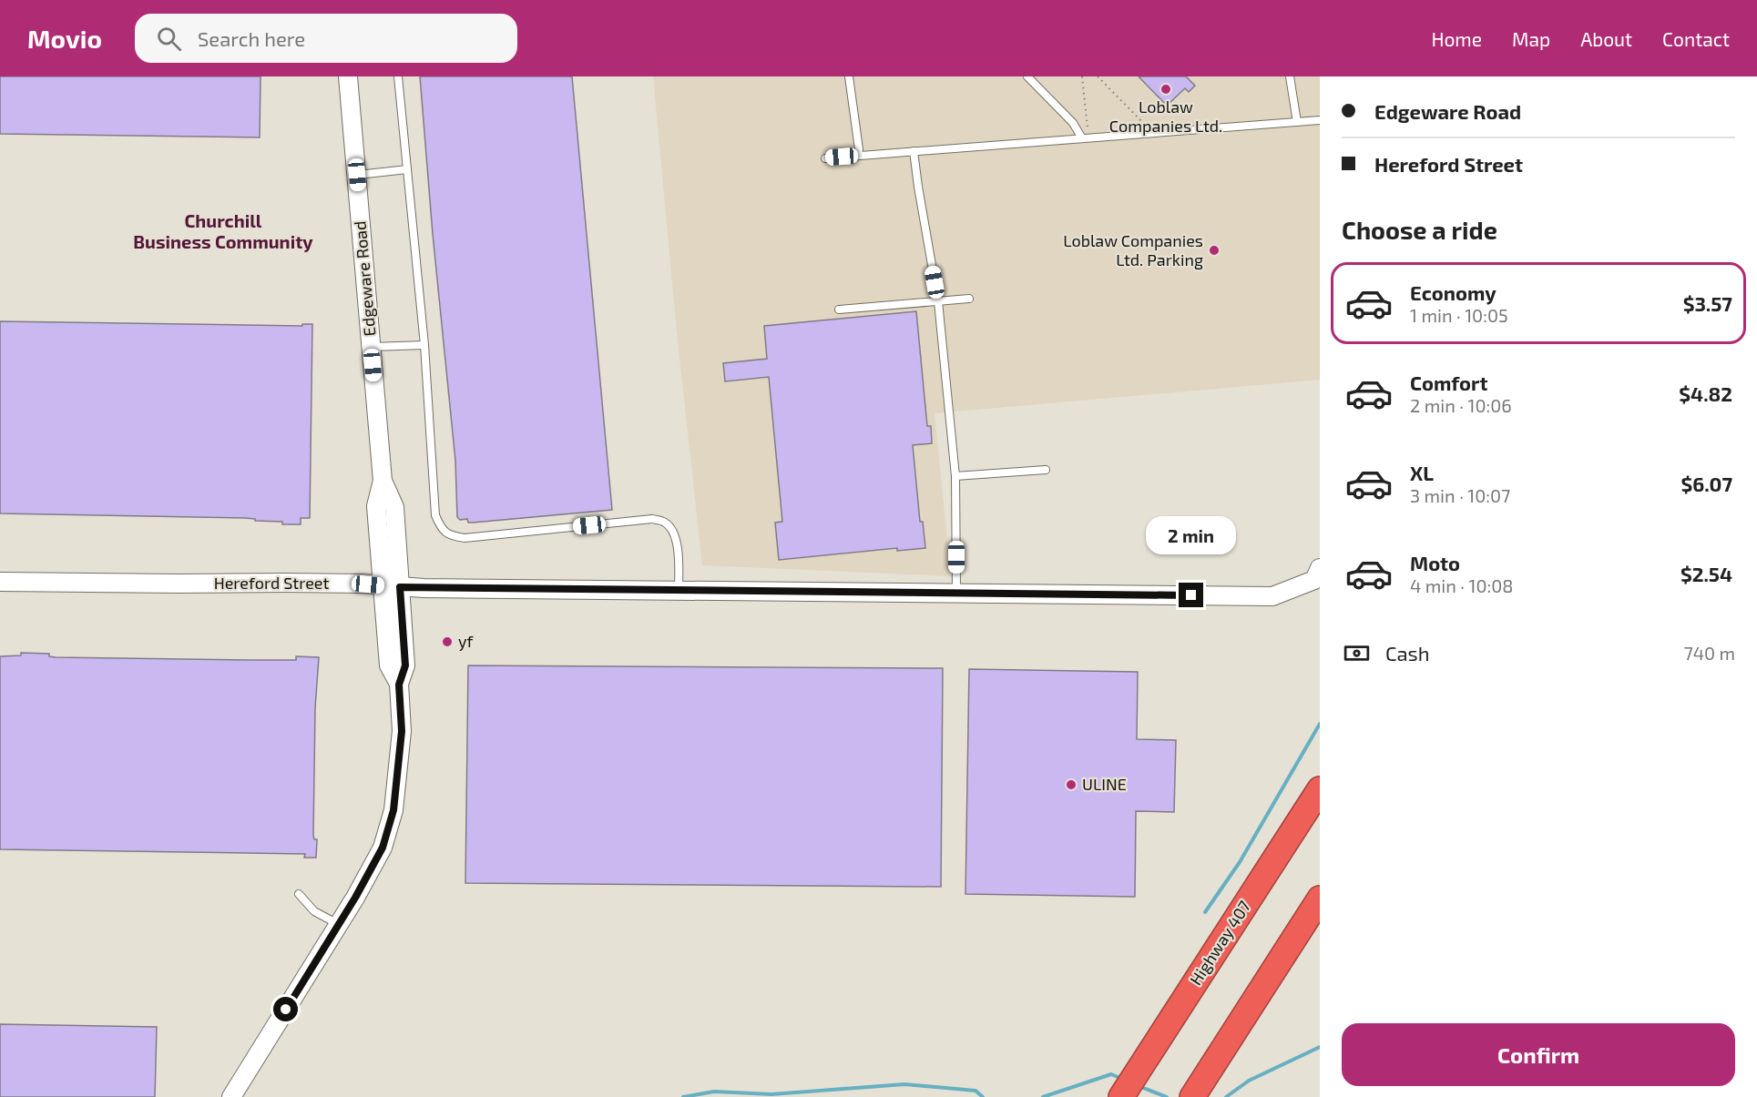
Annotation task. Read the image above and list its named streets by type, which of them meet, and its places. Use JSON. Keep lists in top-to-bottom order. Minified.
{"streets":{"highway":["Highway 407"],"street":["Edgeware Road","Hereford Street"]},"crossings":[["Edgeware Road","Hereford Street"]],"districts":["Churchill Business Community"],"places":["Loblaw Companies Ltd.","Loblaw Companies Ltd. Parking","yf","ULINE"],"page":{"header":"Movio","search":"Search here","nav":["Home","Map","About","Contact"],"banner":["Edgeware Road","Hereford Street"],"heading":"Choose a ride","list":[{"name":"Economy","note":"1 min · 10:05","value":"$3.57"},{"name":"Comfort","note":"2 min · 10:06","value":"$4.82"},{"name":"XL","note":"3 min · 10:07","value":"$6.07"},{"name":"Moto","note":"4 min · 10:08","value":"$2.54"}],"bubble":"2 min","pay":["Cash","740 m"],"buttons":"Confirm"}}
